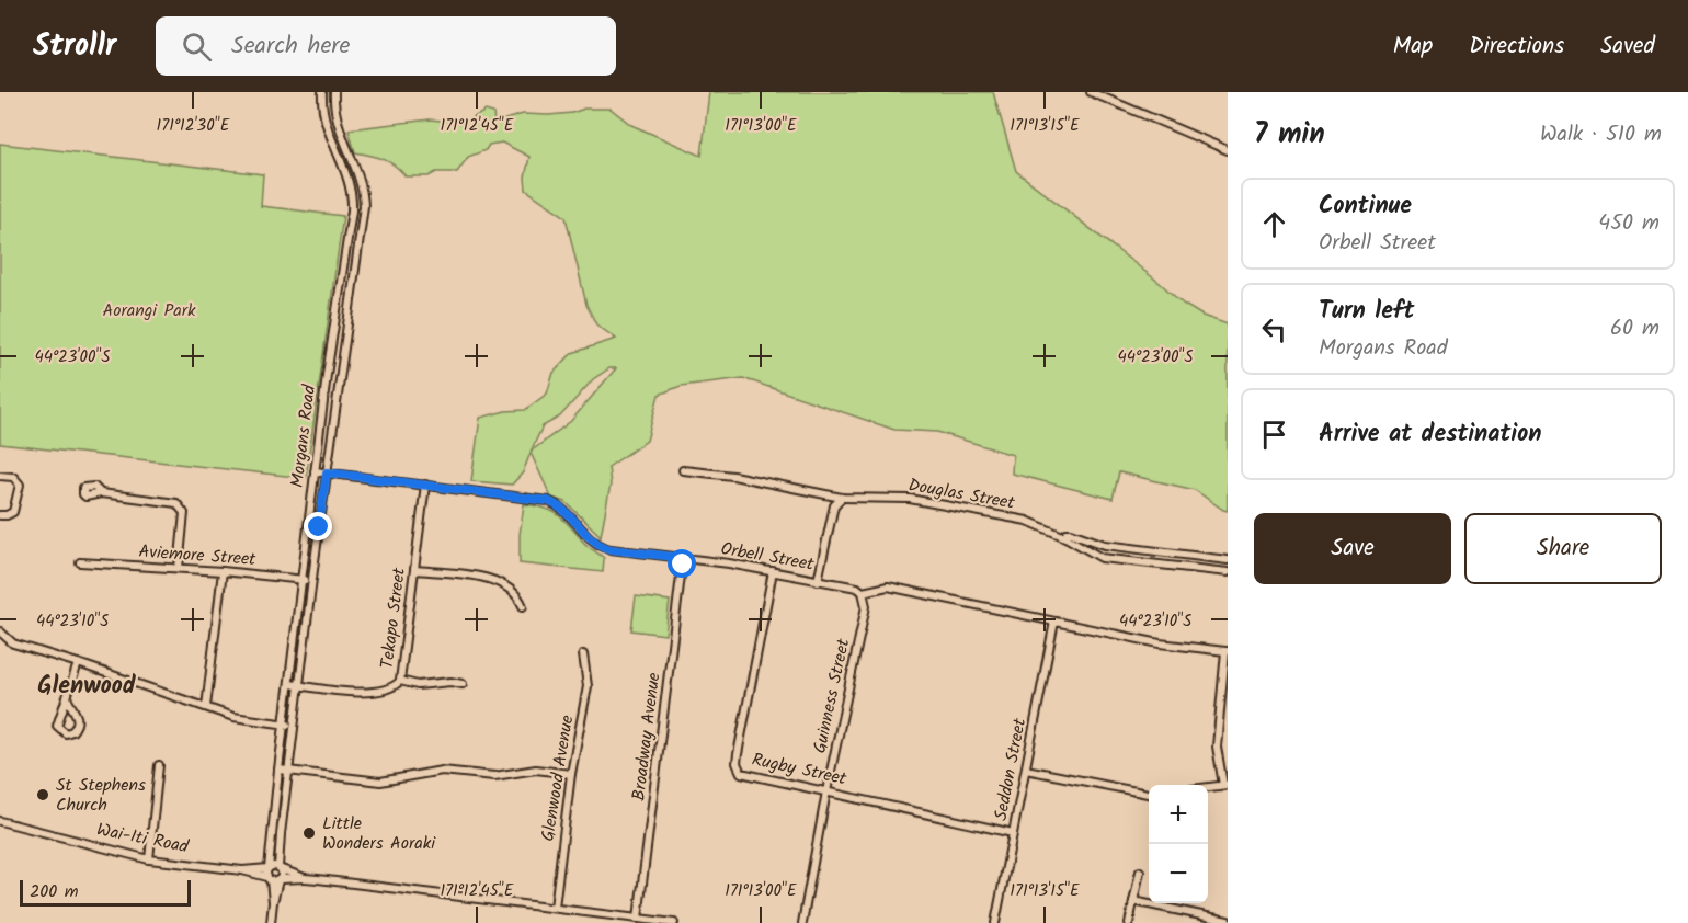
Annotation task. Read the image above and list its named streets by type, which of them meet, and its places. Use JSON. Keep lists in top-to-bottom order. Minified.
{"streets":{"street":["Morgans Road","Douglas Street","Aviemore Street","Orbell Street","Tekapo Street","Guinness Street","Broadway Avenue","Rugby Street","Seddon Street","Glenwood Avenue","Wai-Iti Road"]},"crossings":[["Morgans Road","Aviemore Street"],["Morgans Road","Orbell Street"],["Morgans Road","Tekapo Street"],["Morgans Road","Wai-Iti Road"],["Orbell Street","Tekapo Street"],["Orbell Street","Guinness Street"],["Orbell Street","Broadway Avenue"],["Orbell Street","Rugby Street"],["Orbell Street","Seddon Street"],["Guinness Street","Rugby Street"],["Rugby Street","Seddon Street"]],"districts":["Glenwood"],"parks":["Aorangi Park"],"places":["St Stephens Church","Little Wonders Aoraki"],"scale_bar":"200 m","page":{"header":"Strollr","search":"Search here","nav":["Map","Directions","Saved"],"heading":["7 min","Walk · 510 m"],"list":[["Continue","Orbell Street","450 m"],["Turn left","Morgans Road","60 m"],"Arrive at destination"],"buttons":["Save","Share"],"map_buttons":["+","−"],"scale":"200 m"},"coordinates":["171°12'30\"E","171°12'45\"E","171°13'00\"E","171°13'15\"E","44°23'00\"S","44°23'10\"S"]}
